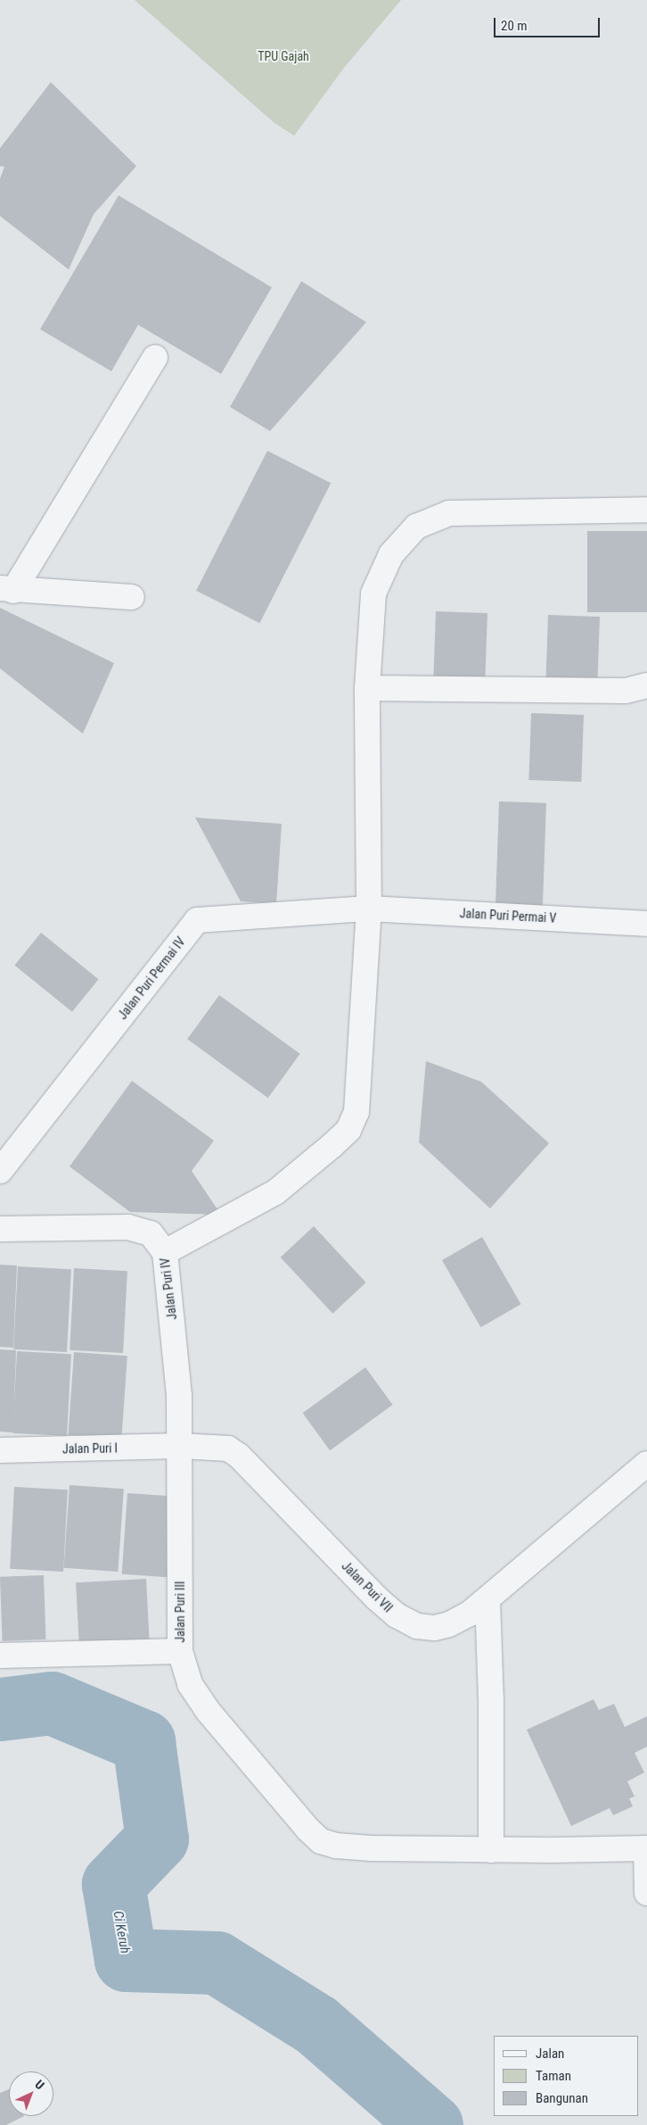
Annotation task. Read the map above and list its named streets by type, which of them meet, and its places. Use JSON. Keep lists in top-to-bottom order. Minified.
{"streets":{"street":["Jalan Puri Permai V","Jalan Puri Permai IV","Jalan Puri IV","Jalan Puri I","Jalan Puri VII","Jalan Puri III"]},"crossings":[["Jalan Puri Permai V","Jalan Puri Permai IV"],["Jalan Puri IV","Jalan Puri I"],["Jalan Puri IV","Jalan Puri VII"],["Jalan Puri IV","Jalan Puri III"],["Jalan Puri I","Jalan Puri VII"],["Jalan Puri I","Jalan Puri III"],["Jalan Puri VII","Jalan Puri III"]],"water":["Ci Keruh"],"parks":["TPU Gajah"],"legend":["Jalan","Taman","Bangunan"],"scale_bar":"20 m","north":"top right"}
